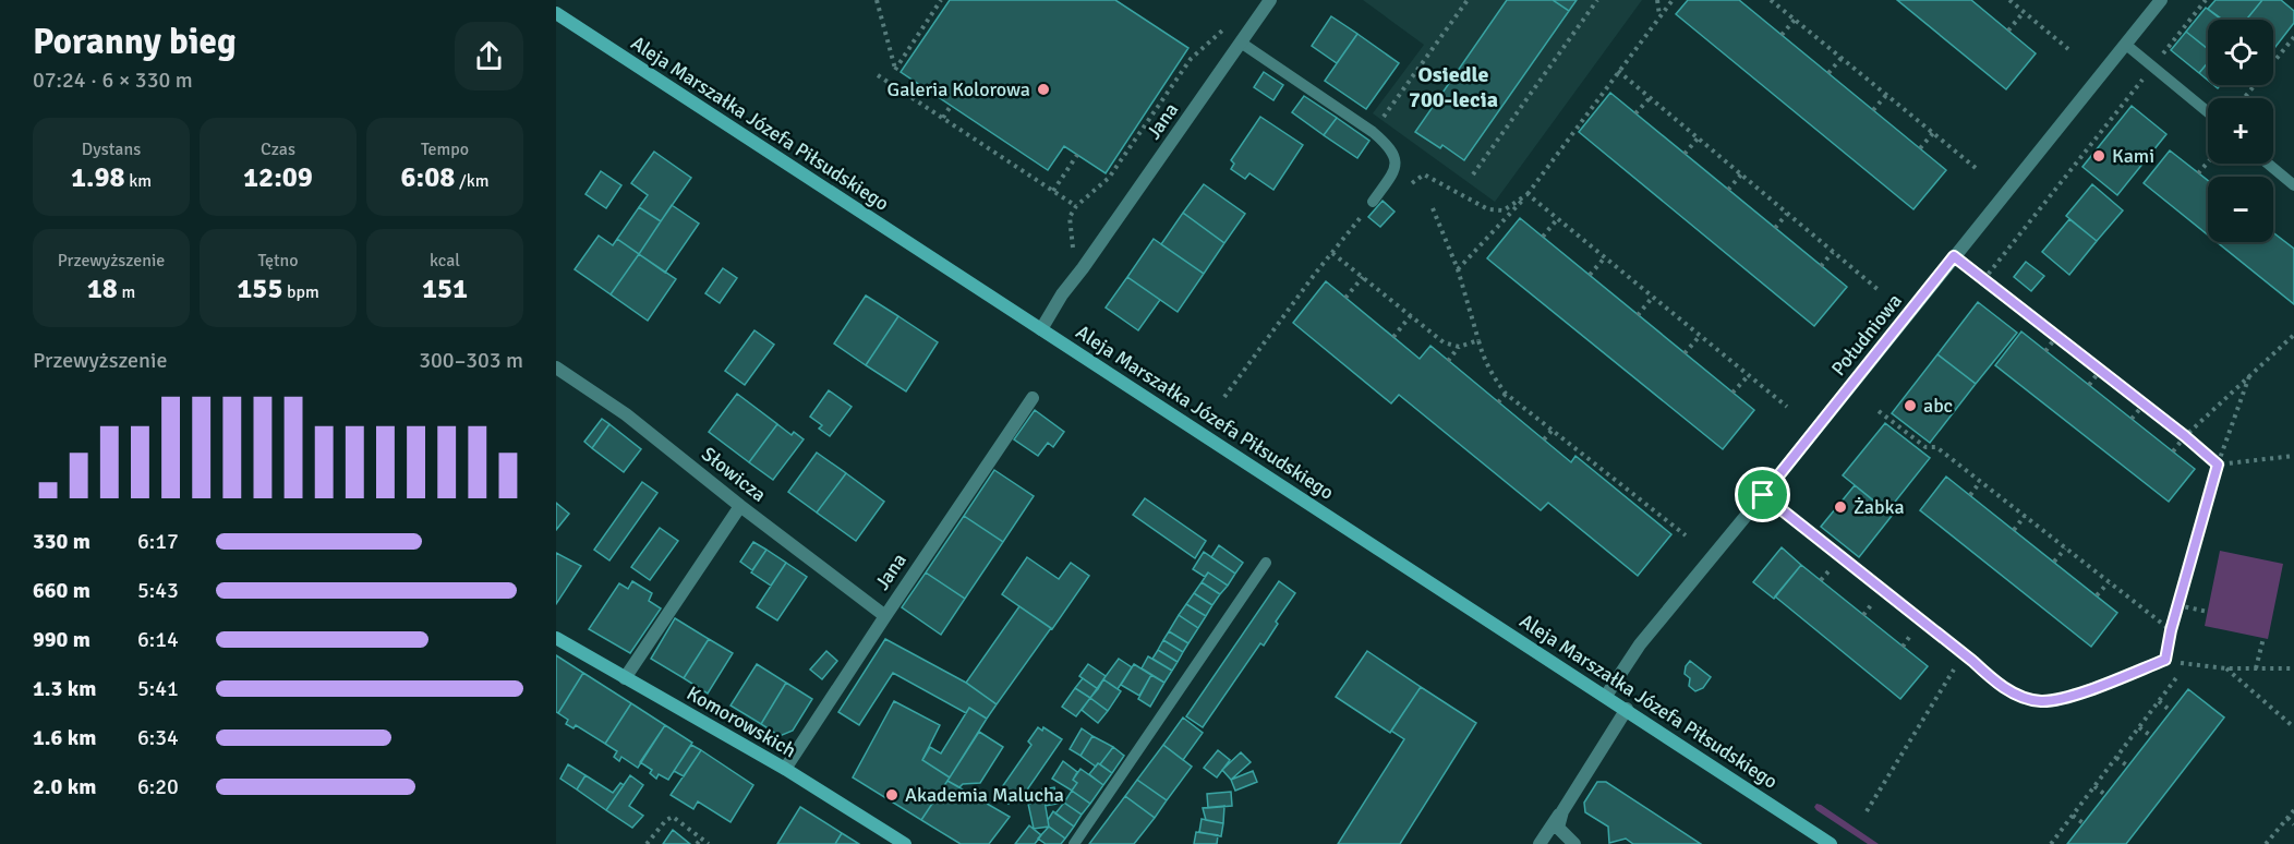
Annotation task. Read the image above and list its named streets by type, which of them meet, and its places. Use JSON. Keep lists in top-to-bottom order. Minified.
{"streets":{"street":["Jana","Aleja Marszałka Józefa Piłsudskiego","Południowa","Słowicza","Komorowskich"]},"crossings":[["Jana","Aleja Marszałka Józefa Piłsudskiego"],["Jana","Słowicza"],["Jana","Komorowskich"],["Aleja Marszałka Józefa Piłsudskiego","Południowa"]],"districts":["Osiedle 700-lecia"],"places":["Galeria Kolorowa","Kami","abc","Żabka","Akademia Malucha"],"page":{"heading":["Poranny bieg","07:24 · 6 × 330 m"],"map_buttons":["+","−"],"stats":[["Dystans","1.98 km"],["Czas","12:09"],["Tempo","6:08 /km"],["Przewyższenie","18 m"],["Tętno","155 bpm"],["kcal","151"]],"chart":["Przewyższenie","300–303 m"],"list":[{"name":"330 m","note":"6:17"},{"name":"660 m","note":"5:43"},{"name":"990 m","note":"6:14"},{"name":"1.3 km","note":"5:41"},{"name":"1.6 km","note":"6:34"},{"name":"2.0 km","note":"6:20"}]}}
